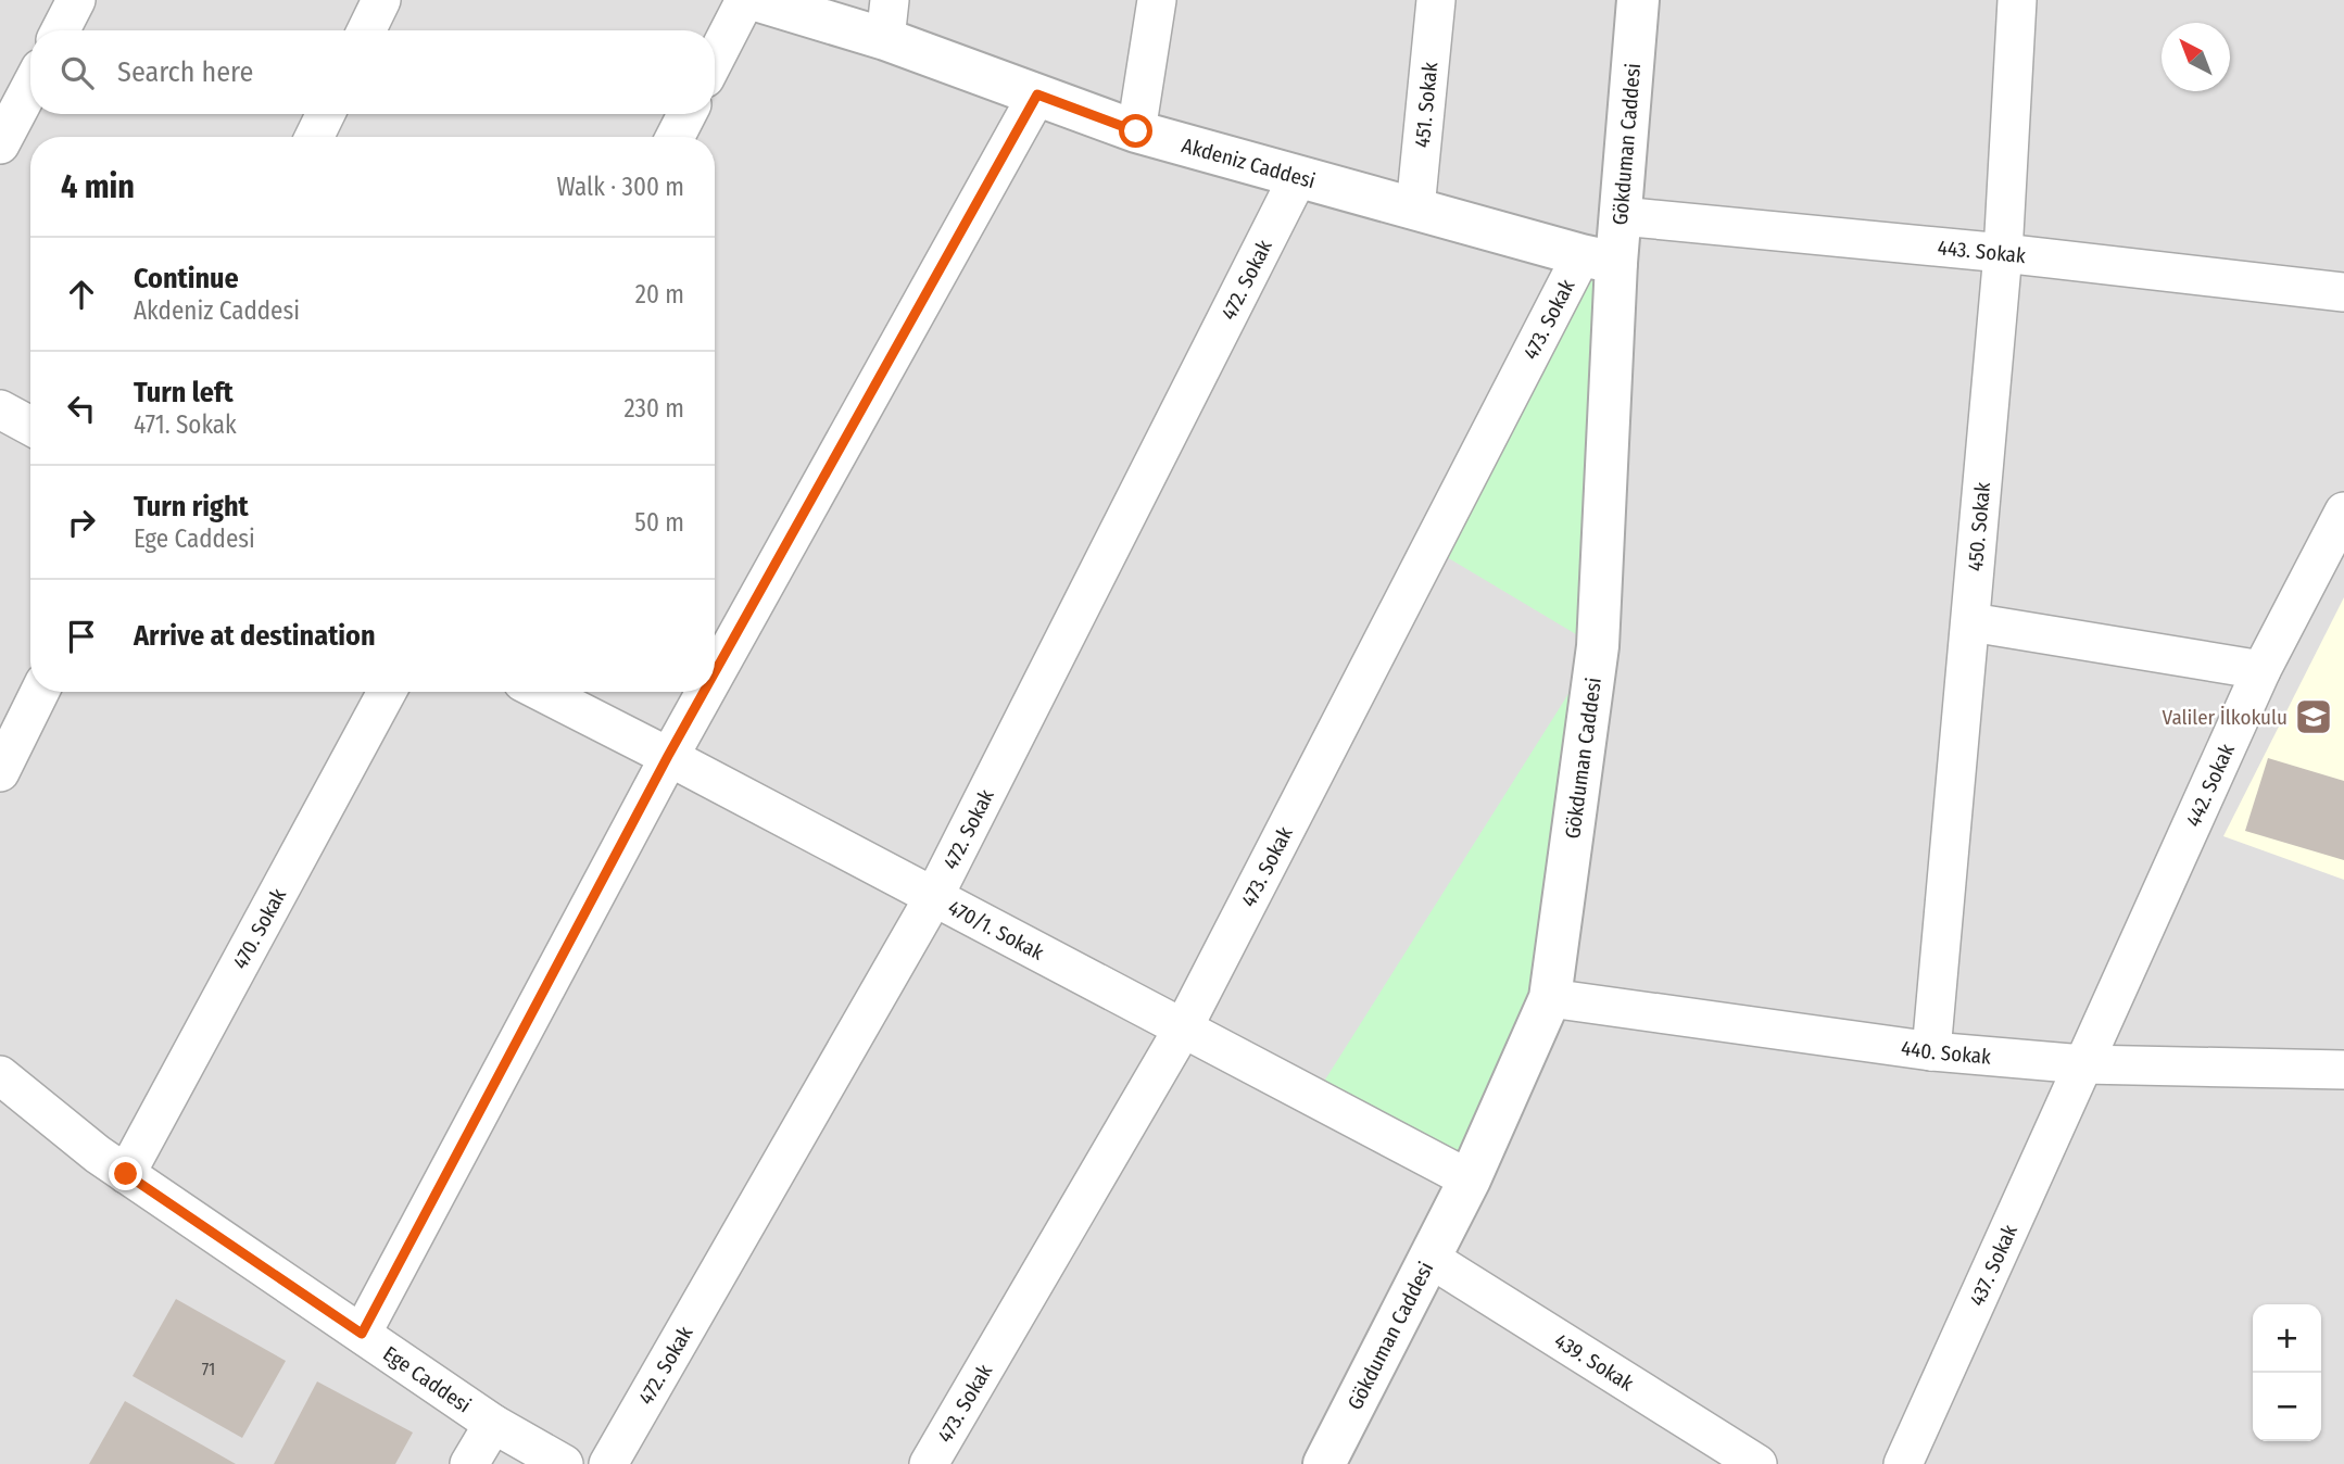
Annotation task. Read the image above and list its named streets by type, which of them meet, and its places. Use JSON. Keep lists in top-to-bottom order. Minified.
{"streets":{"street":["451. Sokak","Gökduman Caddesi","Akdeniz Caddesi","443. Sokak","472. Sokak","473. Sokak","450. Sokak","442. Sokak","470. Sokak","470/1. Sokak","440. Sokak","437. Sokak","439. Sokak","Ege Caddesi"]},"crossings":[["451. Sokak","Akdeniz Caddesi"],["Gökduman Caddesi","Akdeniz Caddesi"],["Gökduman Caddesi","443. Sokak"],["Gökduman Caddesi","473. Sokak"],["Gökduman Caddesi","470/1. Sokak"],["Gökduman Caddesi","440. Sokak"],["Gökduman Caddesi","439. Sokak"],["Akdeniz Caddesi","472. Sokak"],["Akdeniz Caddesi","473. Sokak"],["443. Sokak","450. Sokak"],["472. Sokak","470/1. Sokak"],["473. Sokak","470/1. Sokak"],["450. Sokak","440. Sokak"],["442. Sokak","440. Sokak"],["442. Sokak","437. Sokak"],["470. Sokak","Ege Caddesi"],["440. Sokak","437. Sokak"]],"places":{"school or university":["Valiler İlkokulu"]},"house_numbers":["71"],"north":"top left","page":{"search":"Search here","heading":["4 min","Walk · 300 m"],"list":[["Continue","Akdeniz Caddesi","20 m"],["Turn left","471. Sokak","230 m"],["Turn right","Ege Caddesi","50 m"],"Arrive at destination"],"map_buttons":["+","−"]}}
